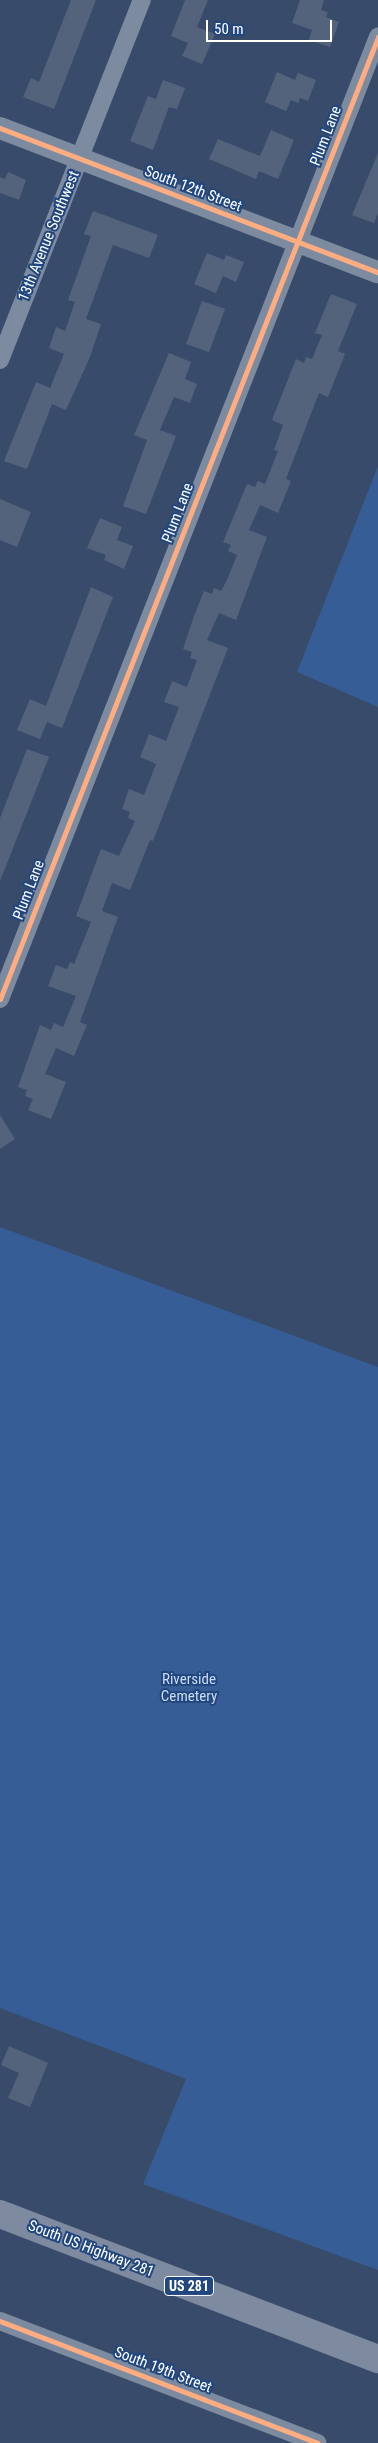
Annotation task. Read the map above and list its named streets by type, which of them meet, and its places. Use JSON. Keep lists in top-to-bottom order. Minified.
{"streets":{"highway":["South US Highway 281","US 281"],"street":["Plum Lane","South 12th Street","13th Avenue Southwest","South 19th Street"]},"crossings":[["Plum Lane","South 12th Street"],["South 12th Street","13th Avenue Southwest"]],"parks":["Riverside Cemetery"],"scale_bar":"50 m"}
